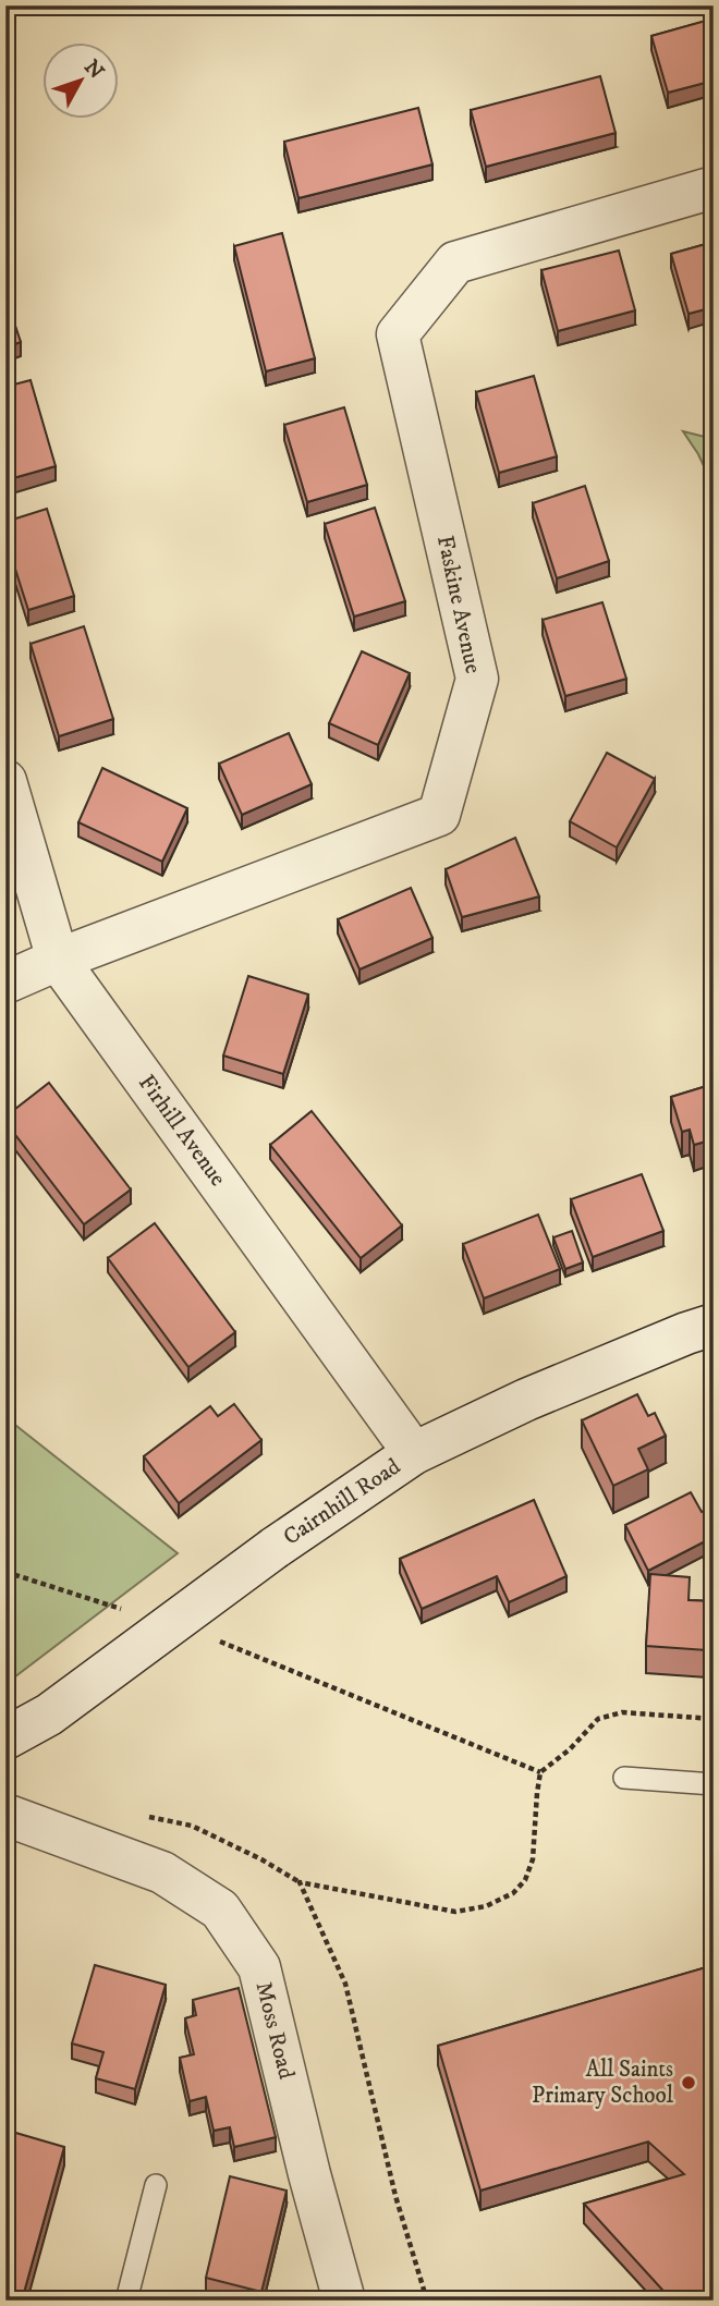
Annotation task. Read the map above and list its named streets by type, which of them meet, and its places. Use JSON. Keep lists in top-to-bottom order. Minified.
{"streets":{"street":["Faskine Avenue","Firhill Avenue","Cairnhill Road","Moss Road"]},"crossings":[["Faskine Avenue","Firhill Avenue"],["Firhill Avenue","Cairnhill Road"]],"places":["All Saints Primary School"],"north":"top right"}
